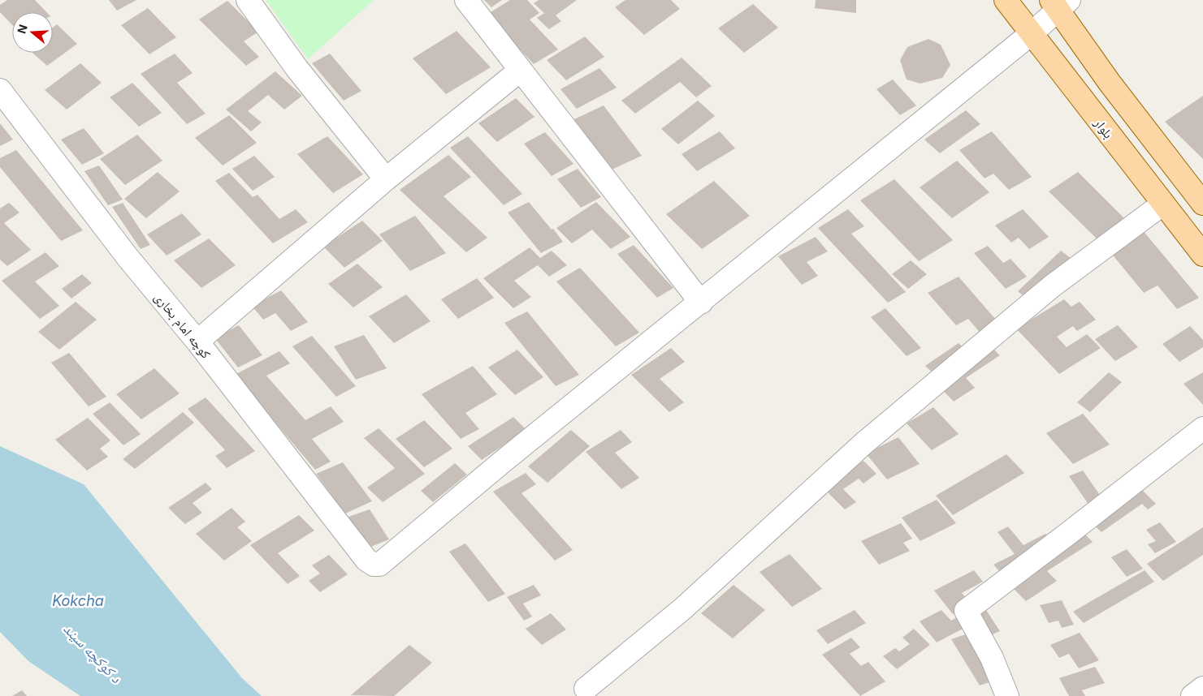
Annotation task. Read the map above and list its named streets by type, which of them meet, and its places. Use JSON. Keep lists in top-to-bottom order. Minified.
{"streets":{"main road":["بلوار"],"street":["کوچه امام بخاری"]},"water":["Kokcha","د کوکچه سیند"],"north":"left"}
